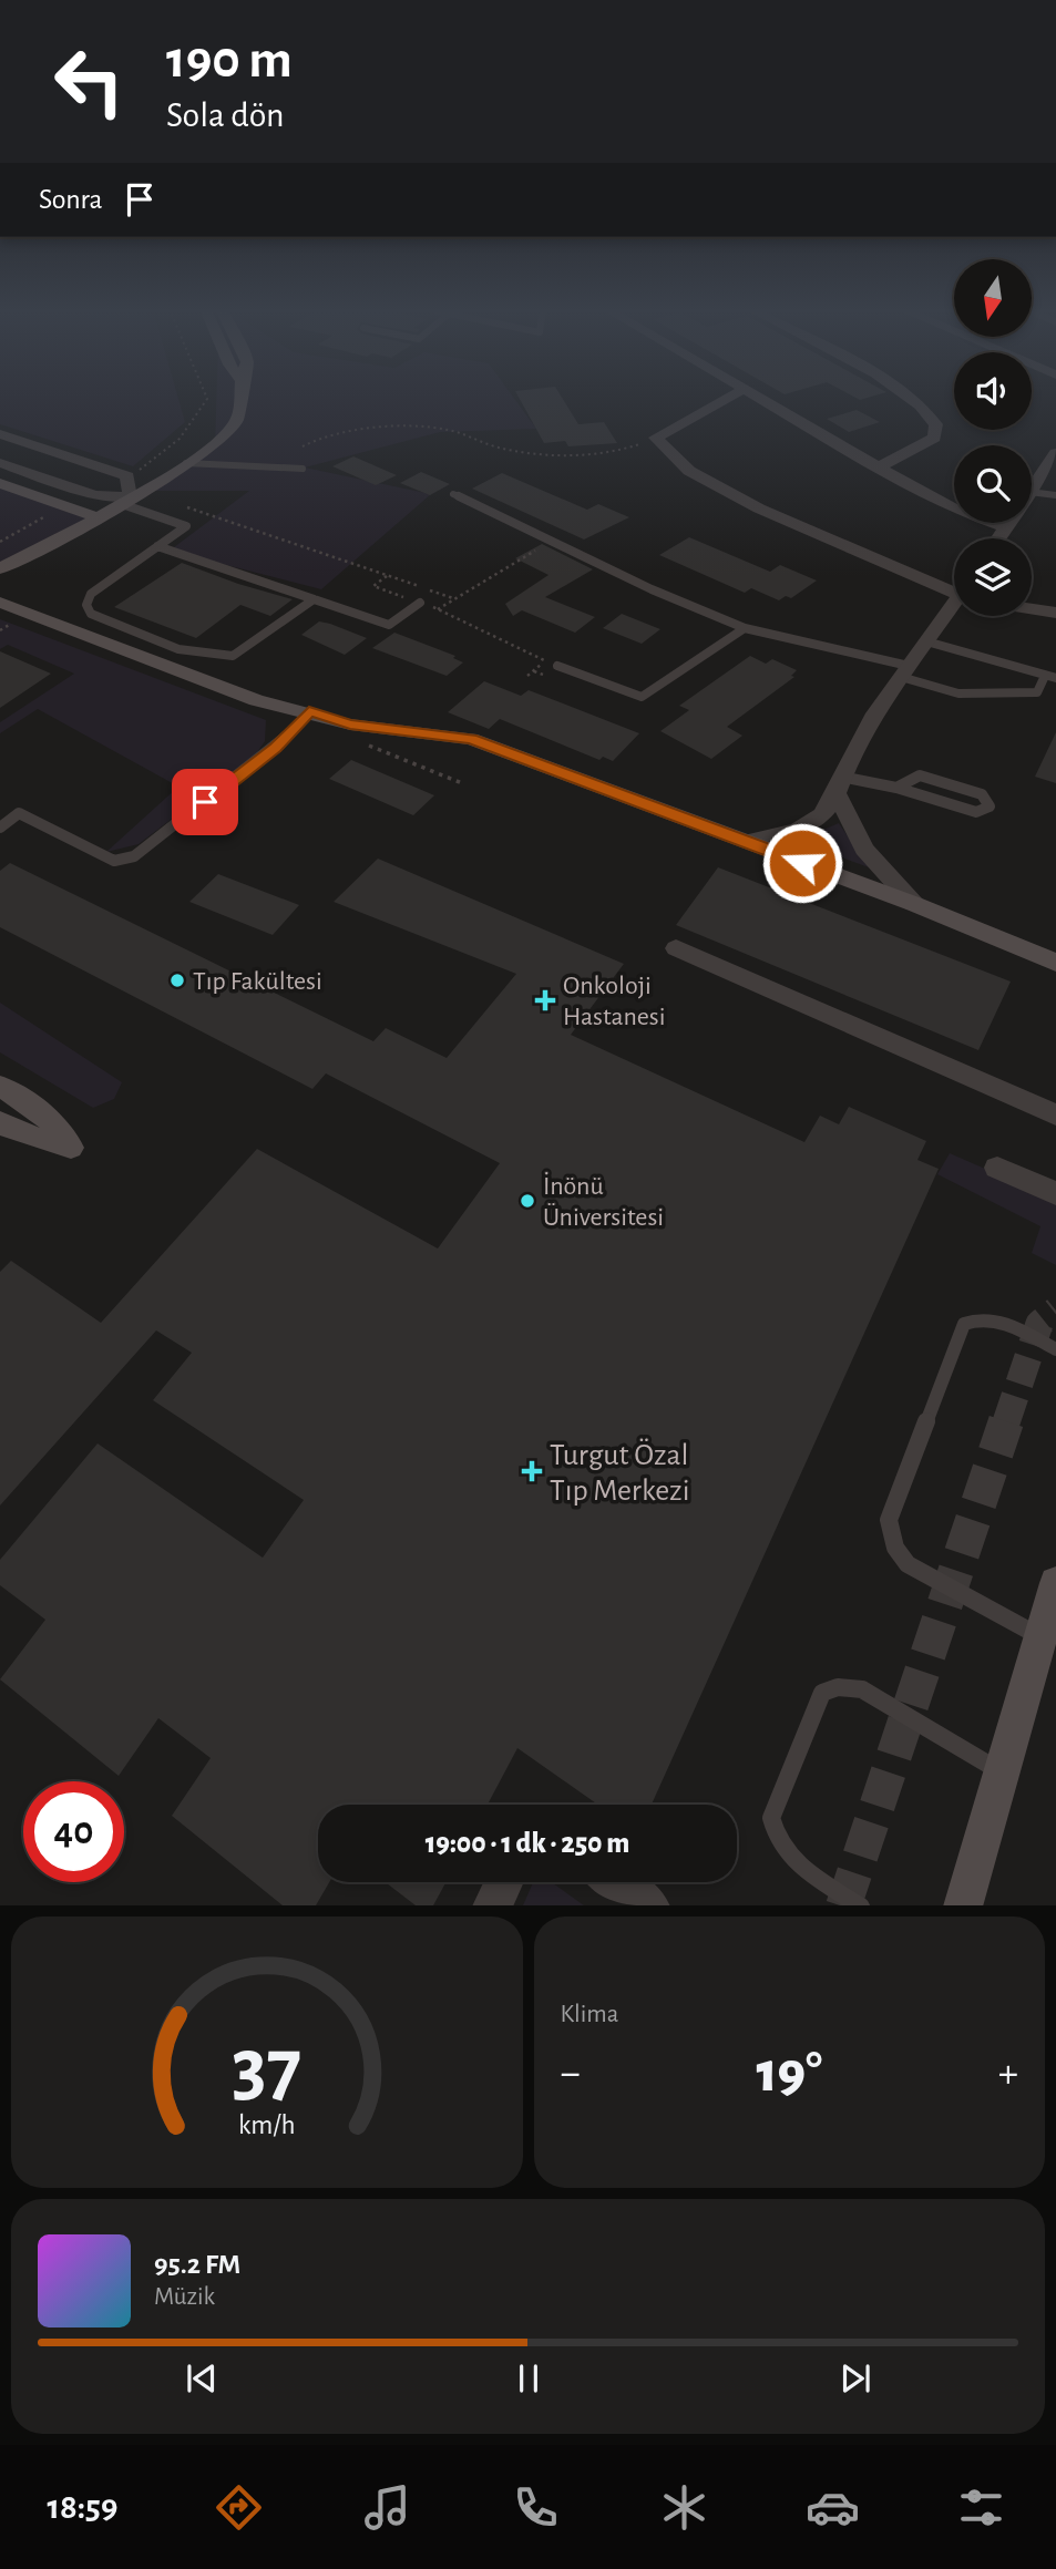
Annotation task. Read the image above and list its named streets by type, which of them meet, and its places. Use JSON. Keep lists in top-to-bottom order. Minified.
{"places":{"other":["Tıp Fakültesi","İnönü Üniversitesi"],"health":["Onkoloji Hastanesi","Turgut Özal Tıp Merkezi"]},"north":"bottom","page":{"turn":["190 m","Sola dön"],"then":"Sonra","limit":"40","trip":"19:00 · 1 dk · 250 m","tile":"Klima","heat":["−","19°","+"],"song":["95.2 FM","Müzik"],"tabs":"18:59","gauge":["37","km/h"]}}
